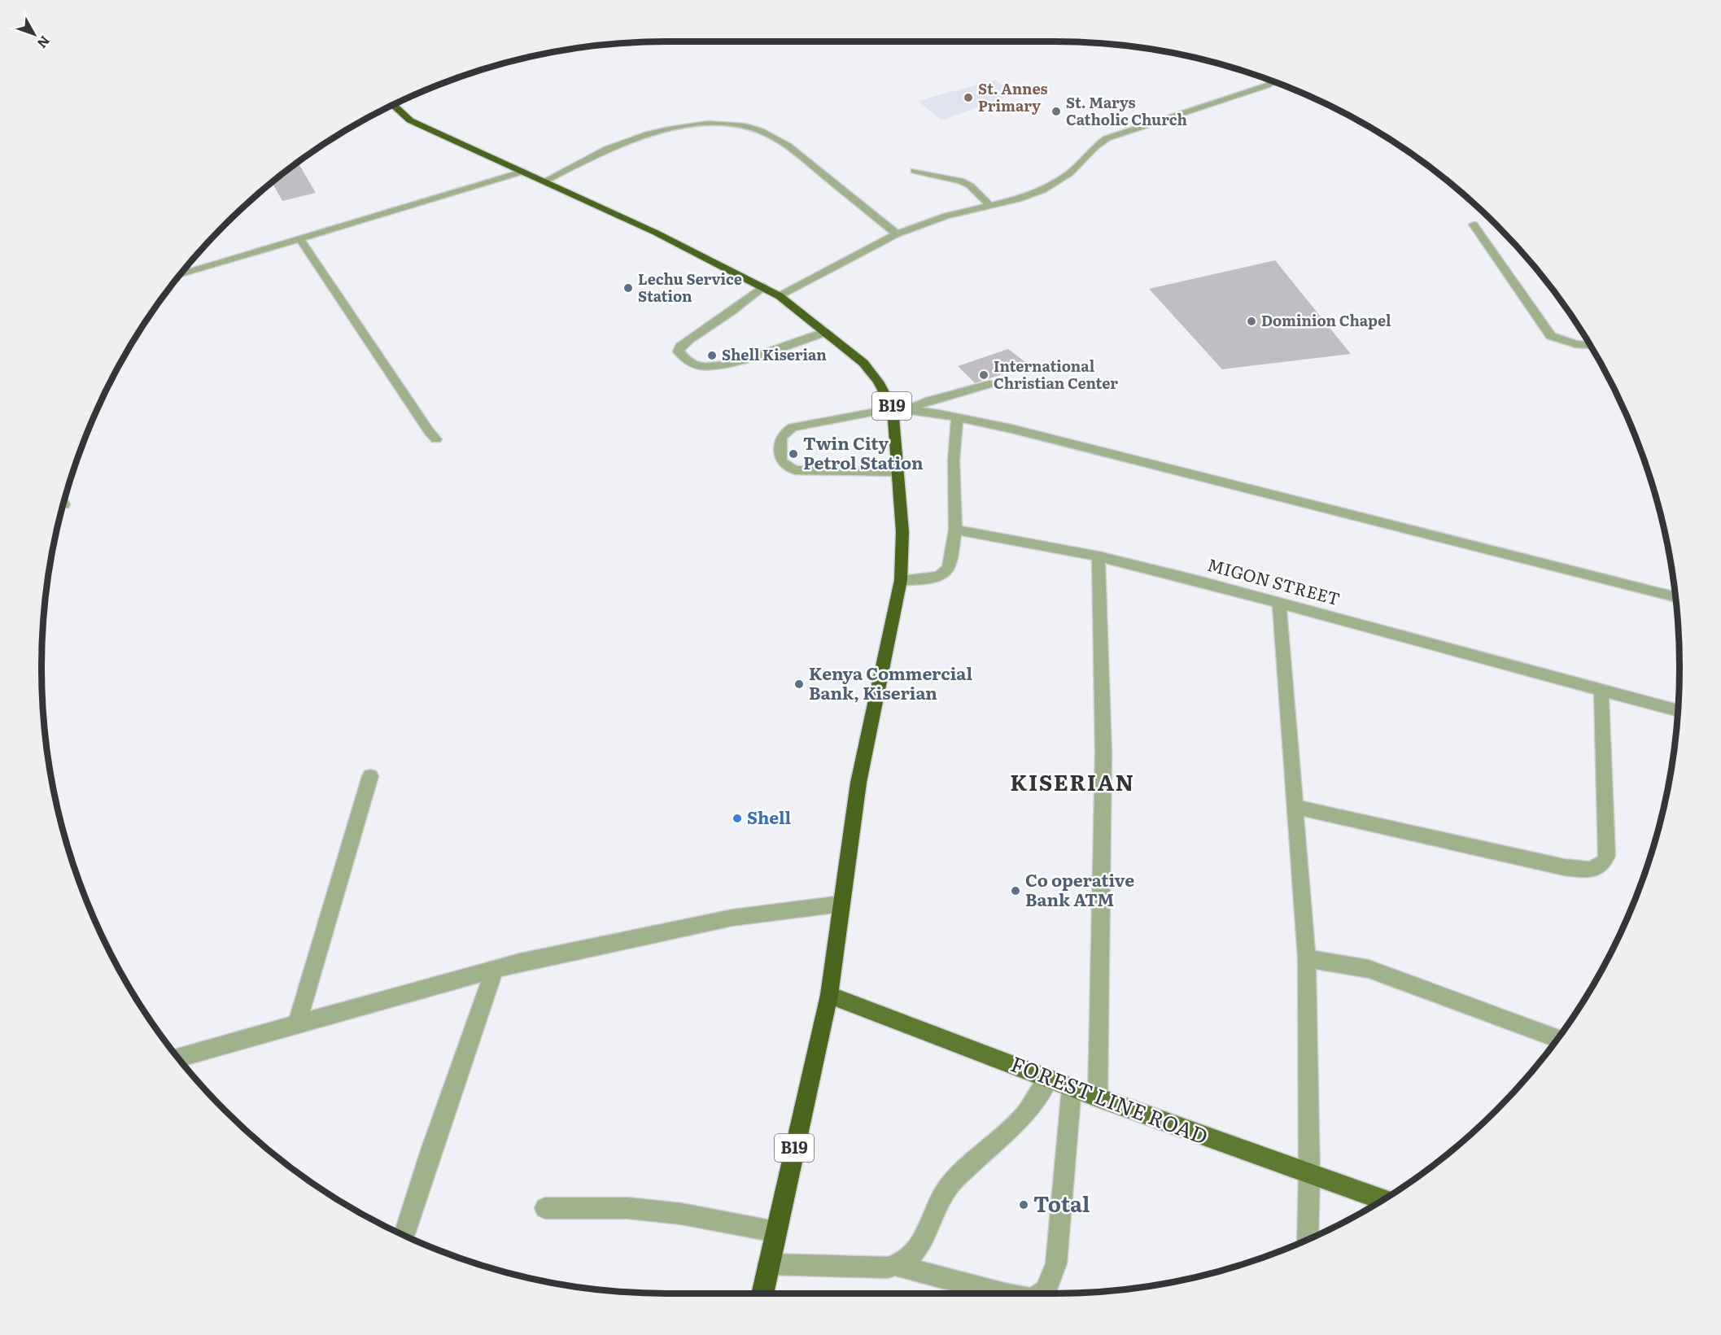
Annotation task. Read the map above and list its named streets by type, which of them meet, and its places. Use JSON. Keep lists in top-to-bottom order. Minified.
{"streets":{"highway":["B19"],"main road":["FOREST LINE ROAD"],"street":["MIGON STREET"]},"crossings":[["B19","FOREST LINE ROAD"]],"districts":["KISERIAN"],"places":["St. Annes Primary","St. Marys Catholic Church","Lechu Service Station","Dominion Chapel","Shell Kiserian","International Christian Center","Twin City Petrol Station","Kenya Commercial Bank, Kiserian","Shell","Co operative Bank ATM","Total"],"north":"bottom right"}
